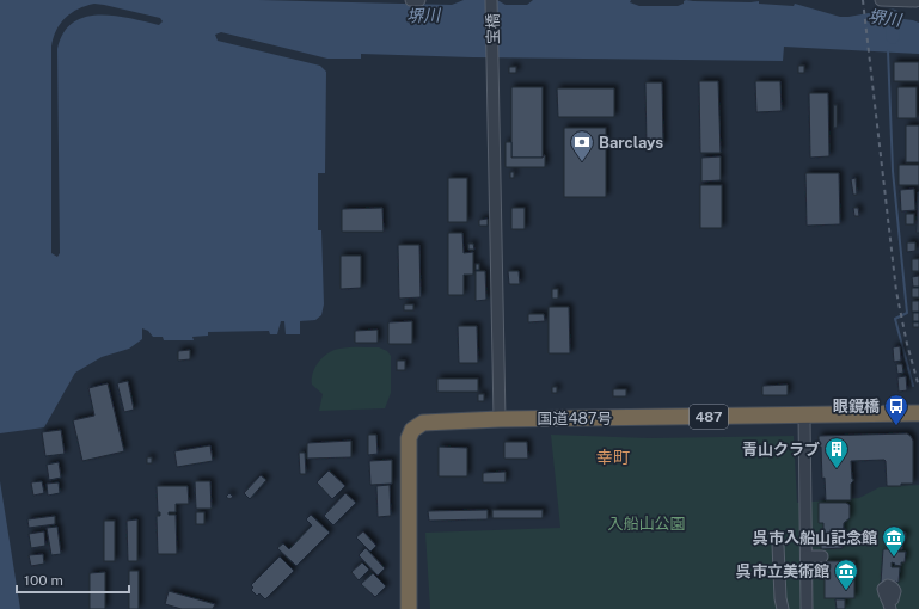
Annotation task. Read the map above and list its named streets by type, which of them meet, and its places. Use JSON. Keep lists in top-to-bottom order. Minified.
{"streets":{"highway":["487","国道487号"],"street":["宝橋"]},"crossings":[["宝橋","国道487号"]],"districts":["幸町"],"water":["堺川"],"parks":["入船山公園"],"places":{"bank":["Barclays"],"bus stop":["眼鏡橋"],"building":["青山クラブ"],"museum":["呉市入船山記念館","呉市立美術館"]},"scale_bar":"100 m"}
